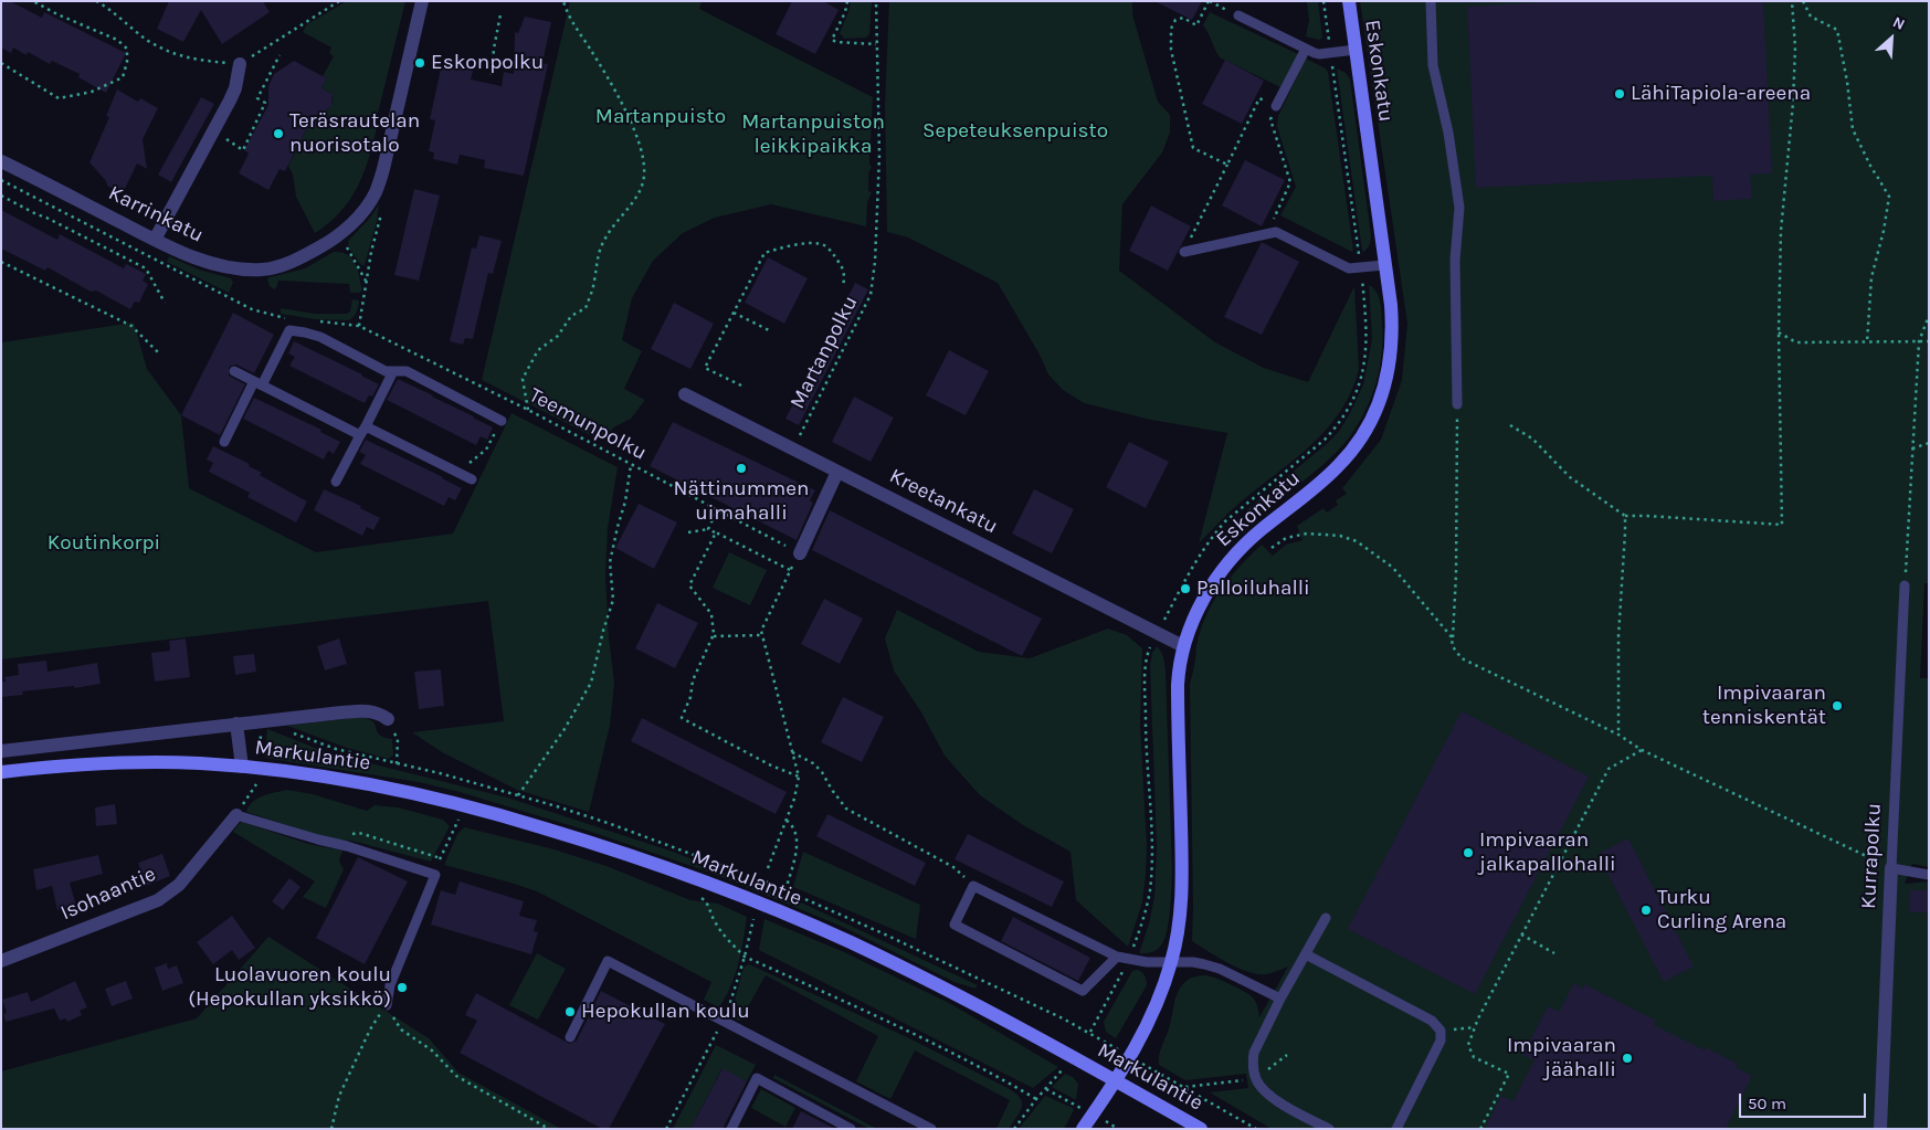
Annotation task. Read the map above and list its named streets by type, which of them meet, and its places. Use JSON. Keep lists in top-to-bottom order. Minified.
{"streets":{"main road":["Eskonkatu","Markulantie"],"street":["Karrinkatu","Kreetankatu","Kurrapolku","Isohaantie"],"path":["Martanpolku","Teemunpolku"]},"crossings":[["Eskonkatu","Kreetankatu"],["Eskonkatu","Markulantie"],["Martanpolku","Kreetankatu"]],"parks":["Martanpuisto","Martanpuiston leikkipaikka","Sepeteuksenpuisto","Koutinkorpi"],"places":["Eskonpolku","LähiTapiola-areena","Teräsrautelan nuorisotalo","Nättinummen uimahalli","Palloiluhalli","Impivaaran tenniskentät","Impivaaran jalkapallohalli","Turku Curling Arena","Luolavuoren koulu (Hepokullan yksikkö)","Hepokullan koulu","Impivaaran jäähalli"],"scale_bar":"50 m","north":"top right"}
